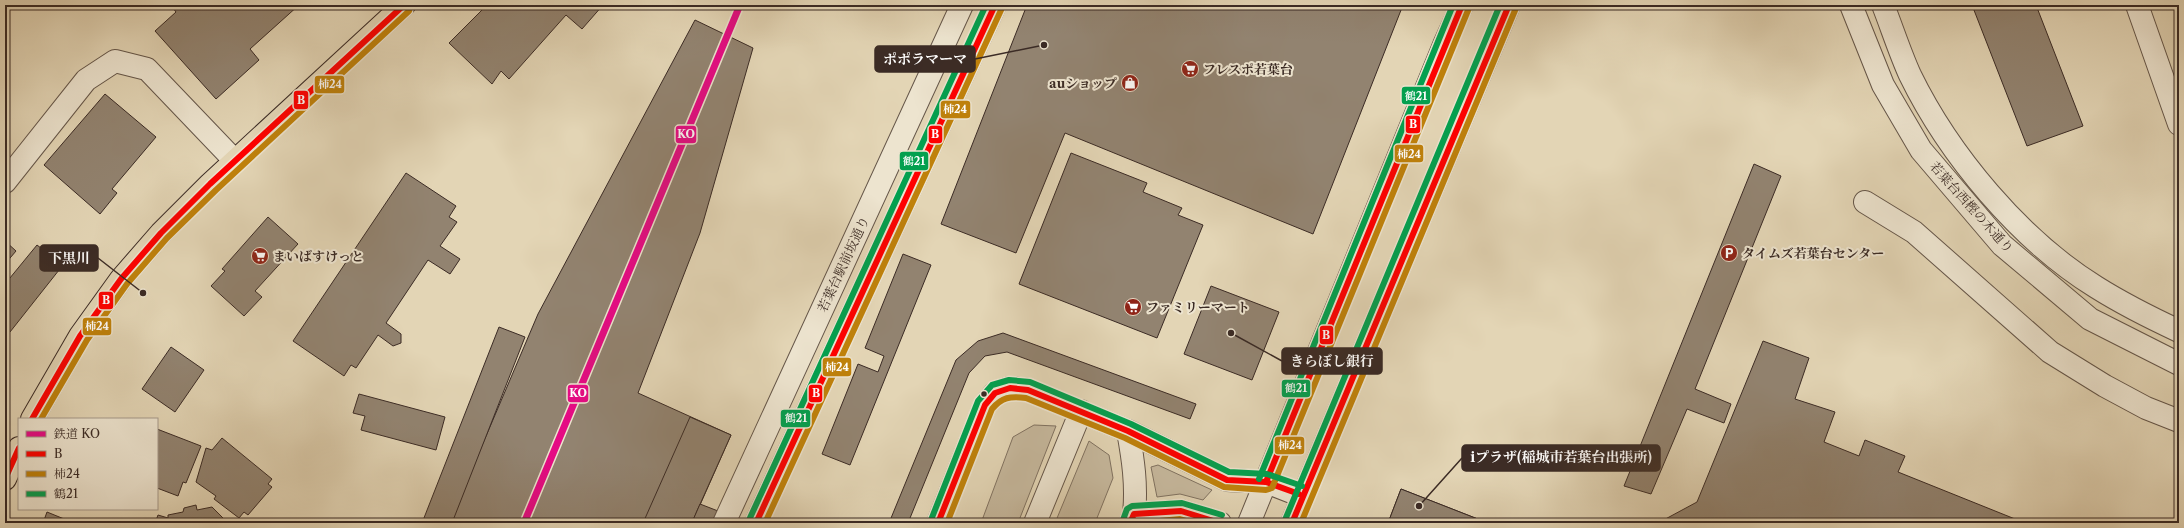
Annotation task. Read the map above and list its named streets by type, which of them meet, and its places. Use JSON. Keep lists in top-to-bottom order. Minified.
{"streets":{"street":["若葉台西樫の木通り","若葉台駅前坂通り"]},"places":{"other":["ポポラマーマ","下黒川","きらぼし銀行","iプラザ(稲城市若葉台出張所)"],"supermarket":["フレスポ若葉台","まいばすけっと","ファミリーマート"],"shop":["auショップ"],"parking":["タイムズ若葉台センター"]},"lines":["rail line KO","transit line B","transit line 鶴21","transit line 柿24"],"legend":["鉄道 KO","B","柿24","鶴21"]}
